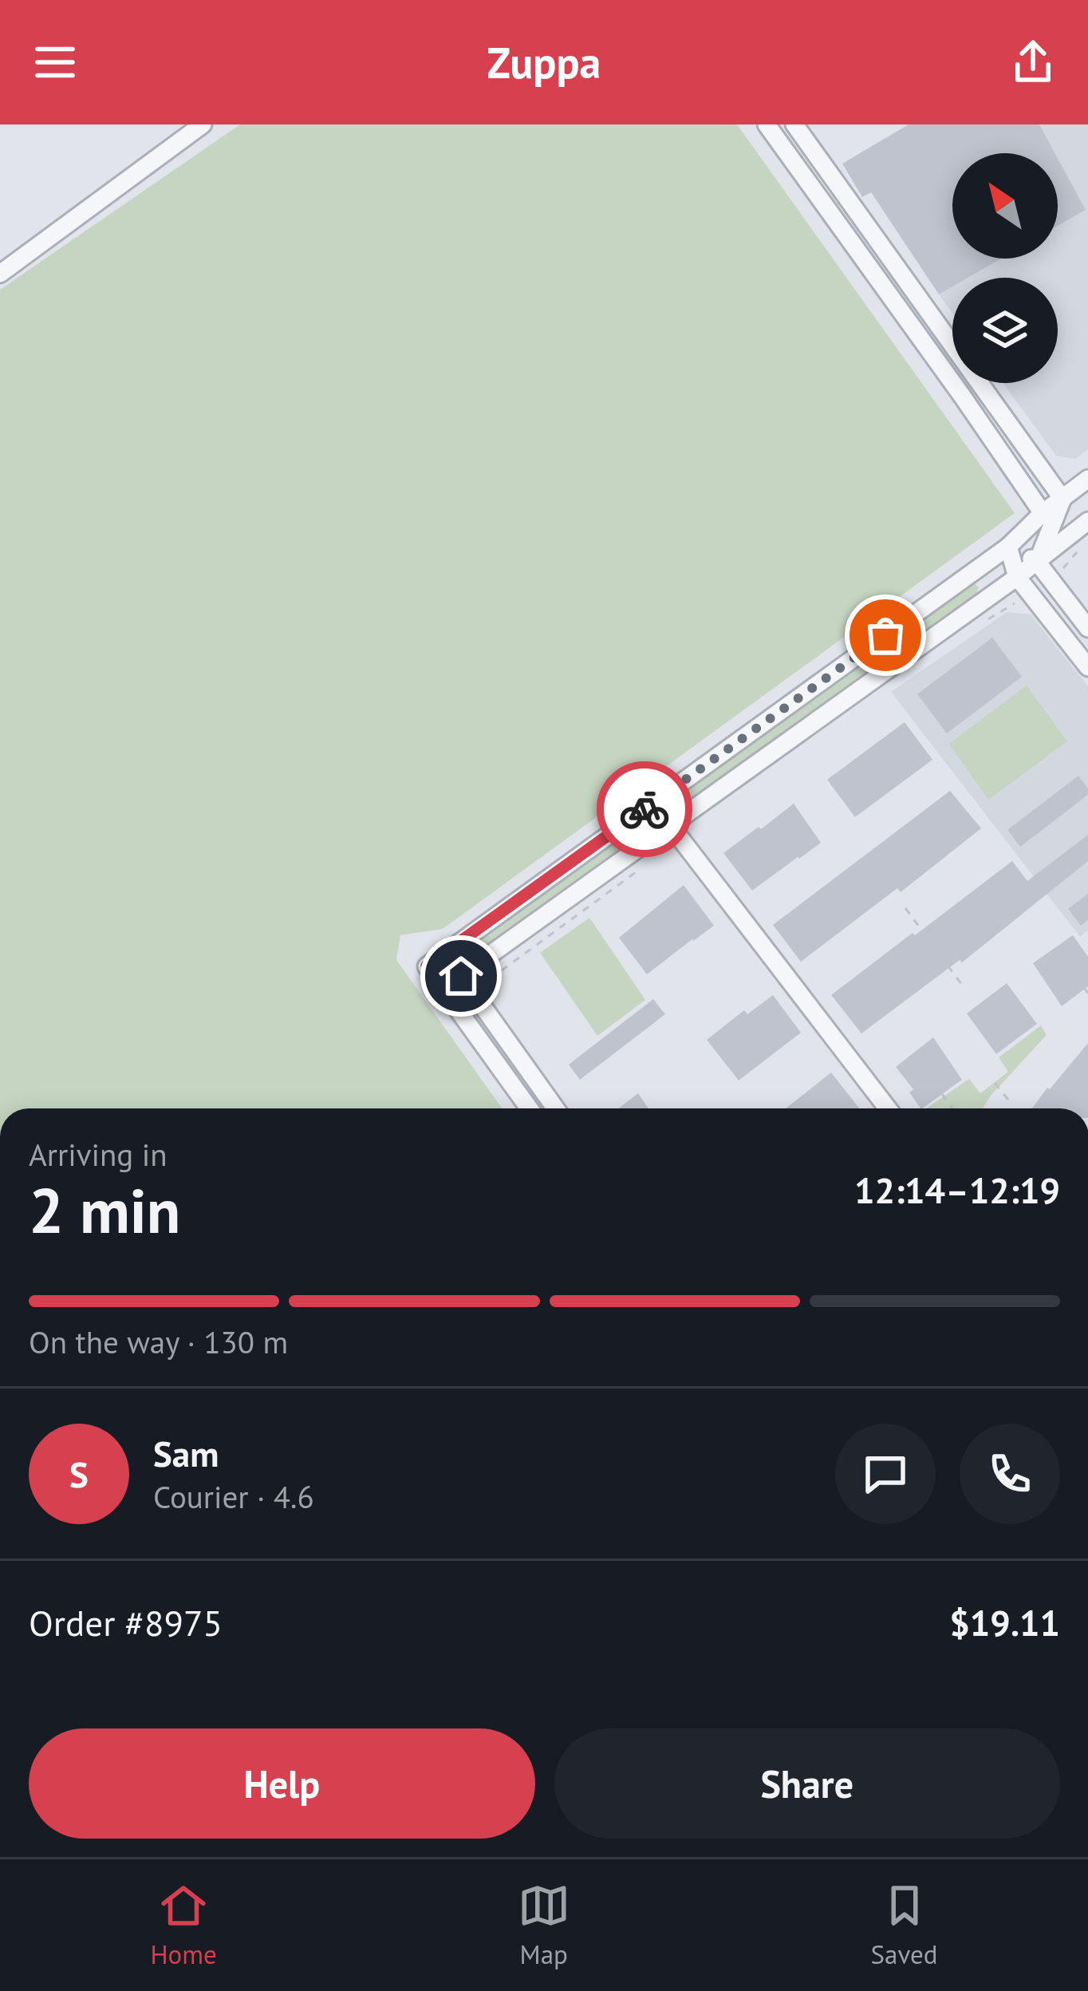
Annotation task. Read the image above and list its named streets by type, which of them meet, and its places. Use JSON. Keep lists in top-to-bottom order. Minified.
{"north":"top left","page":{"header":"Zuppa","heading":["2 min","Arriving in","12:14–12:19"],"panel":["Sam","Courier · 4.6","Order #8975","$19.11"],"bar":"On the way · 130 m","round":"S","buttons":["Help","Share"],"tabs":["Home","Map","Saved"]}}
